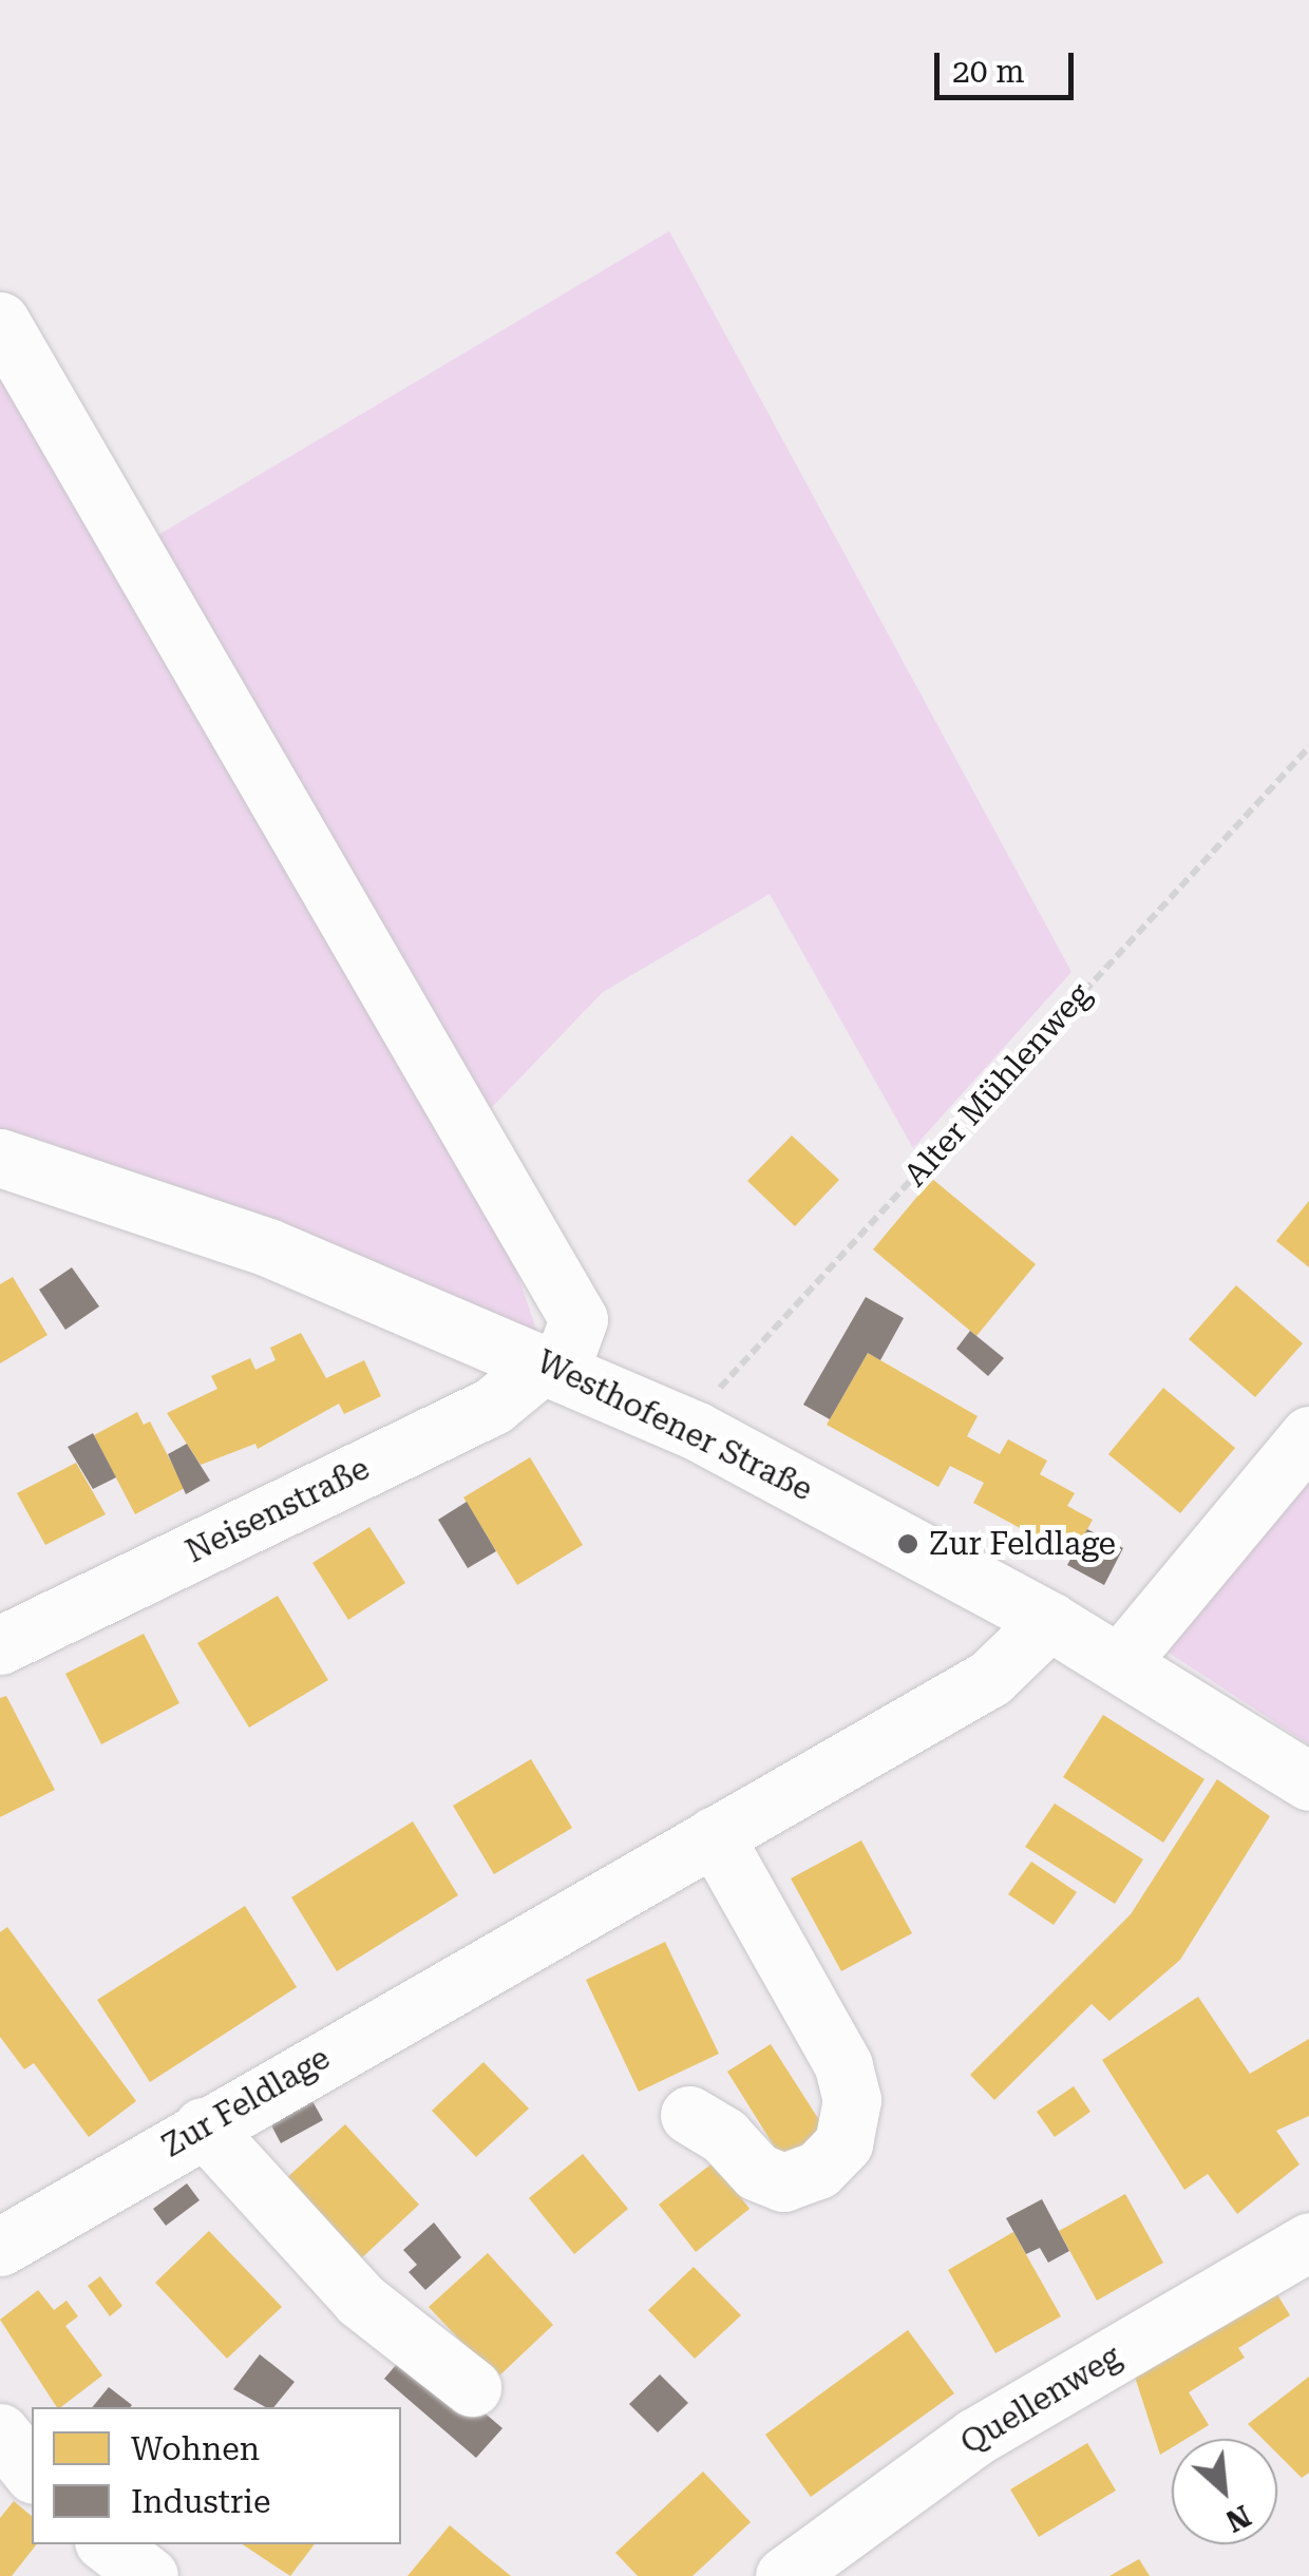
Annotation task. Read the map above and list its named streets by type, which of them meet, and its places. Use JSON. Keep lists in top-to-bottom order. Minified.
{"streets":{"street":["Westhofener Straße","Neisenstraße","Zur Feldlage","Quellenweg"],"path":["Alter Mühlenweg"]},"crossings":[["Alter Mühlenweg","Westhofener Straße"],["Westhofener Straße","Neisenstraße"],["Westhofener Straße","Zur Feldlage"]],"places":["Zur Feldlage"],"legend":["Wohnen","Industrie"],"scale_bar":"20 m","north":"bottom right"}
